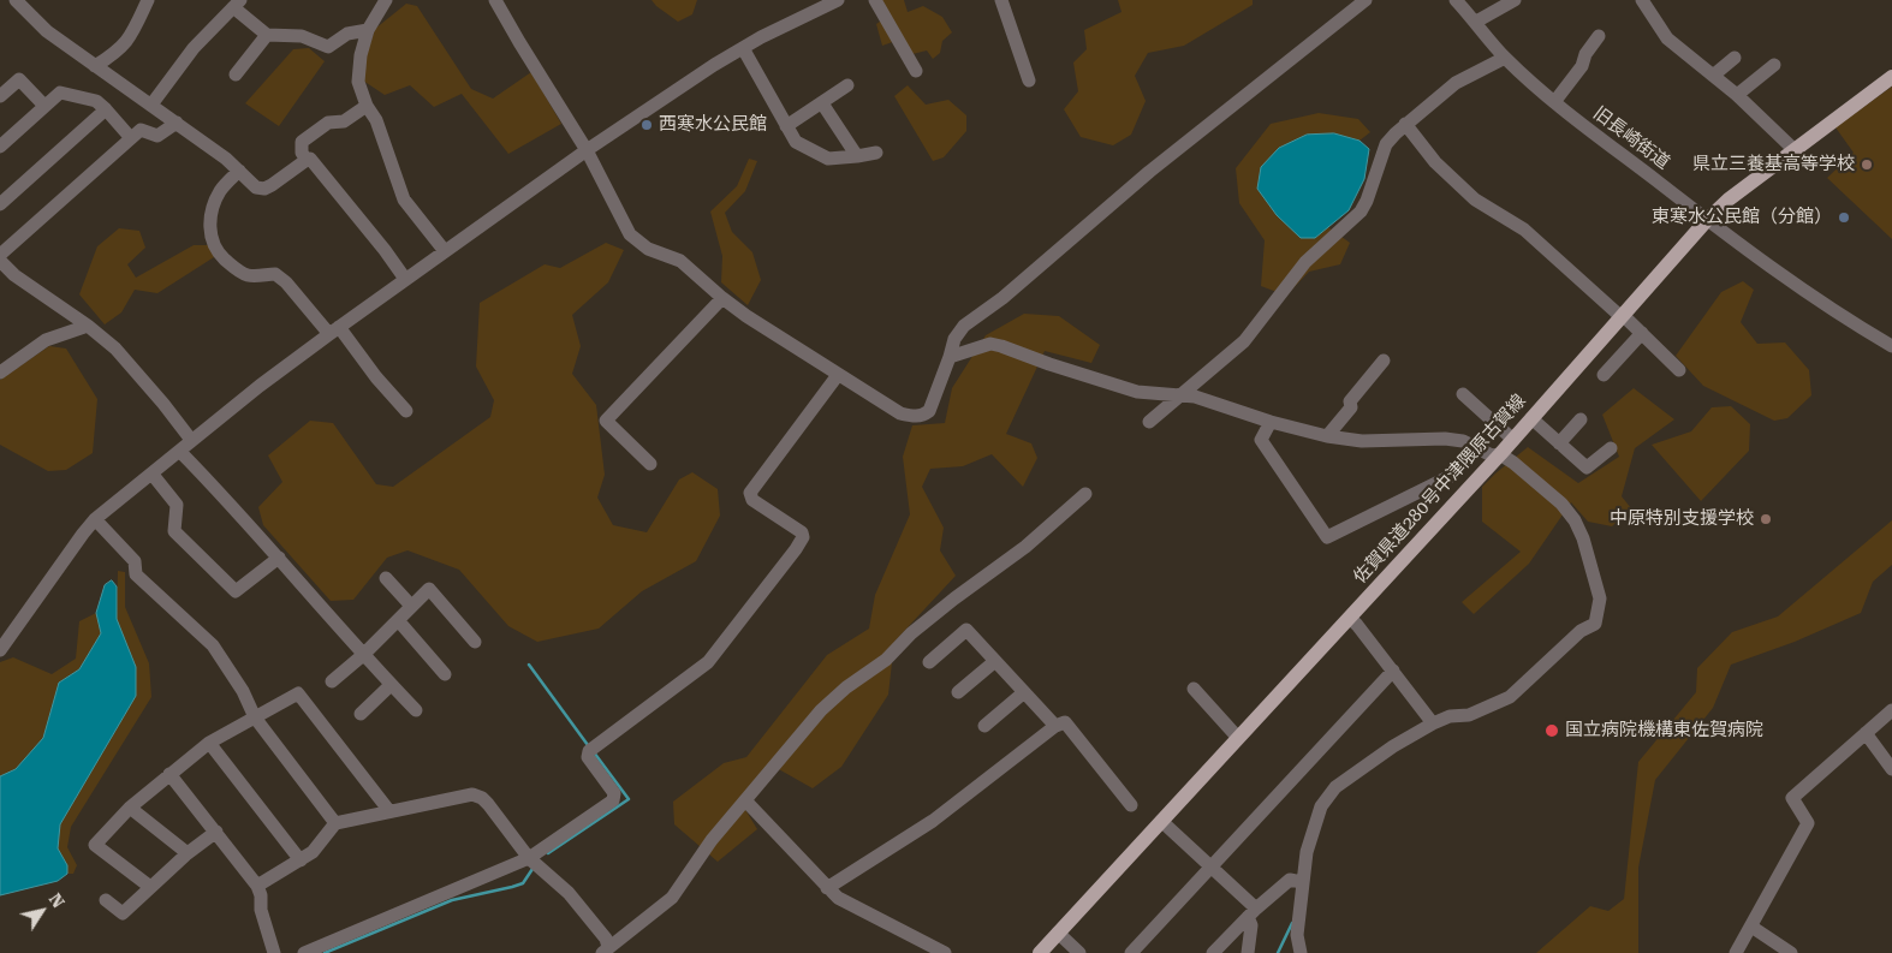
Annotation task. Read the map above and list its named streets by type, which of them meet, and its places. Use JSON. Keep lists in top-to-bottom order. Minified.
{"streets":{"main road":["佐賀県道280号中津隈原古賀線"],"street":["旧長崎街道"]},"crossings":[["旧長崎街道","佐賀県道280号中津隈原古賀線"]],"places":["西寒水公民館","県立三養基高等学校","東寒水公民館（分館）","中原特別支援学校","国立病院機構東佐賀病院"],"north":"top right"}
